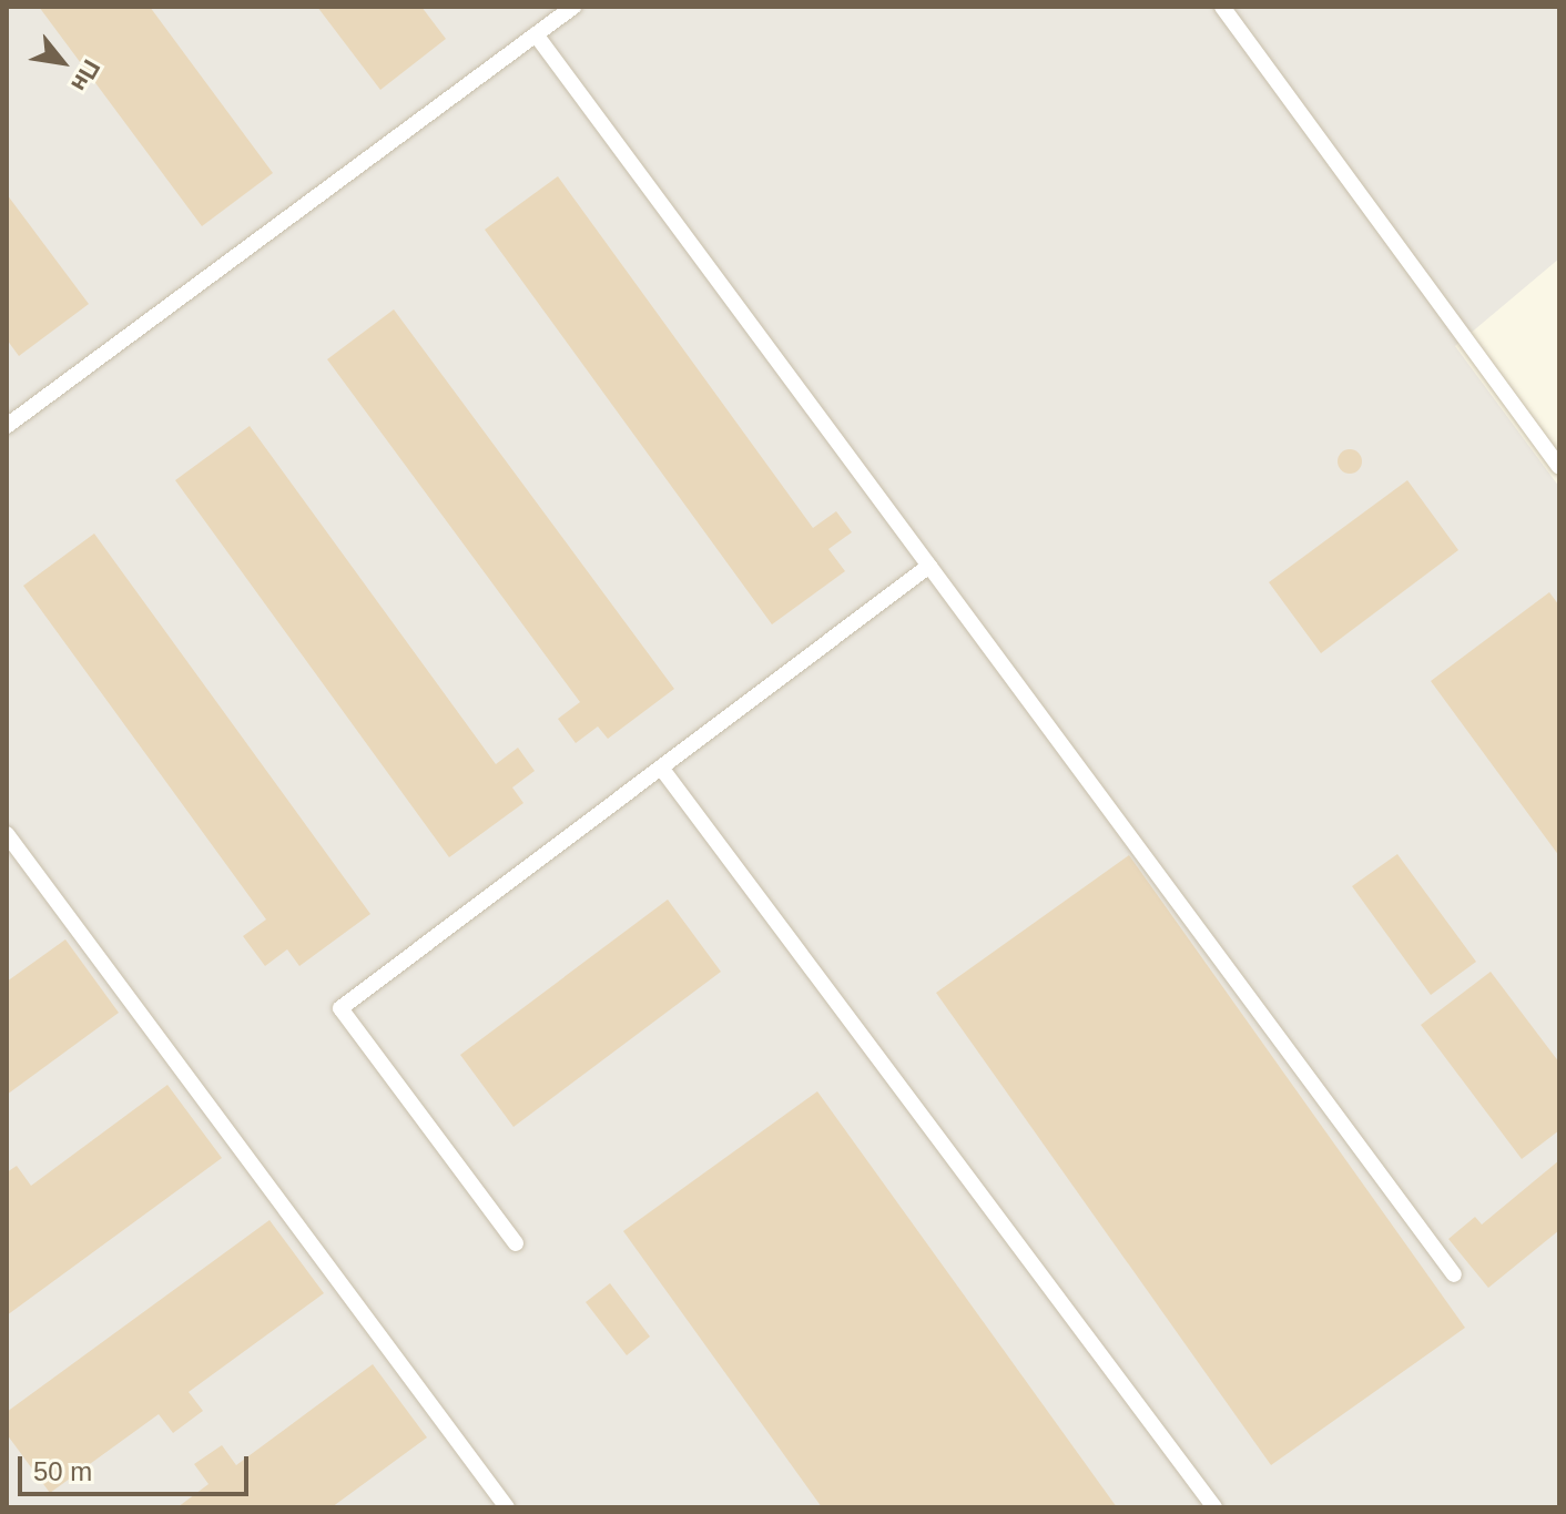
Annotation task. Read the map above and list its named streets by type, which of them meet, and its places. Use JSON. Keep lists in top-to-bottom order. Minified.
{"scale_bar":"50 m","north":"bottom right"}
